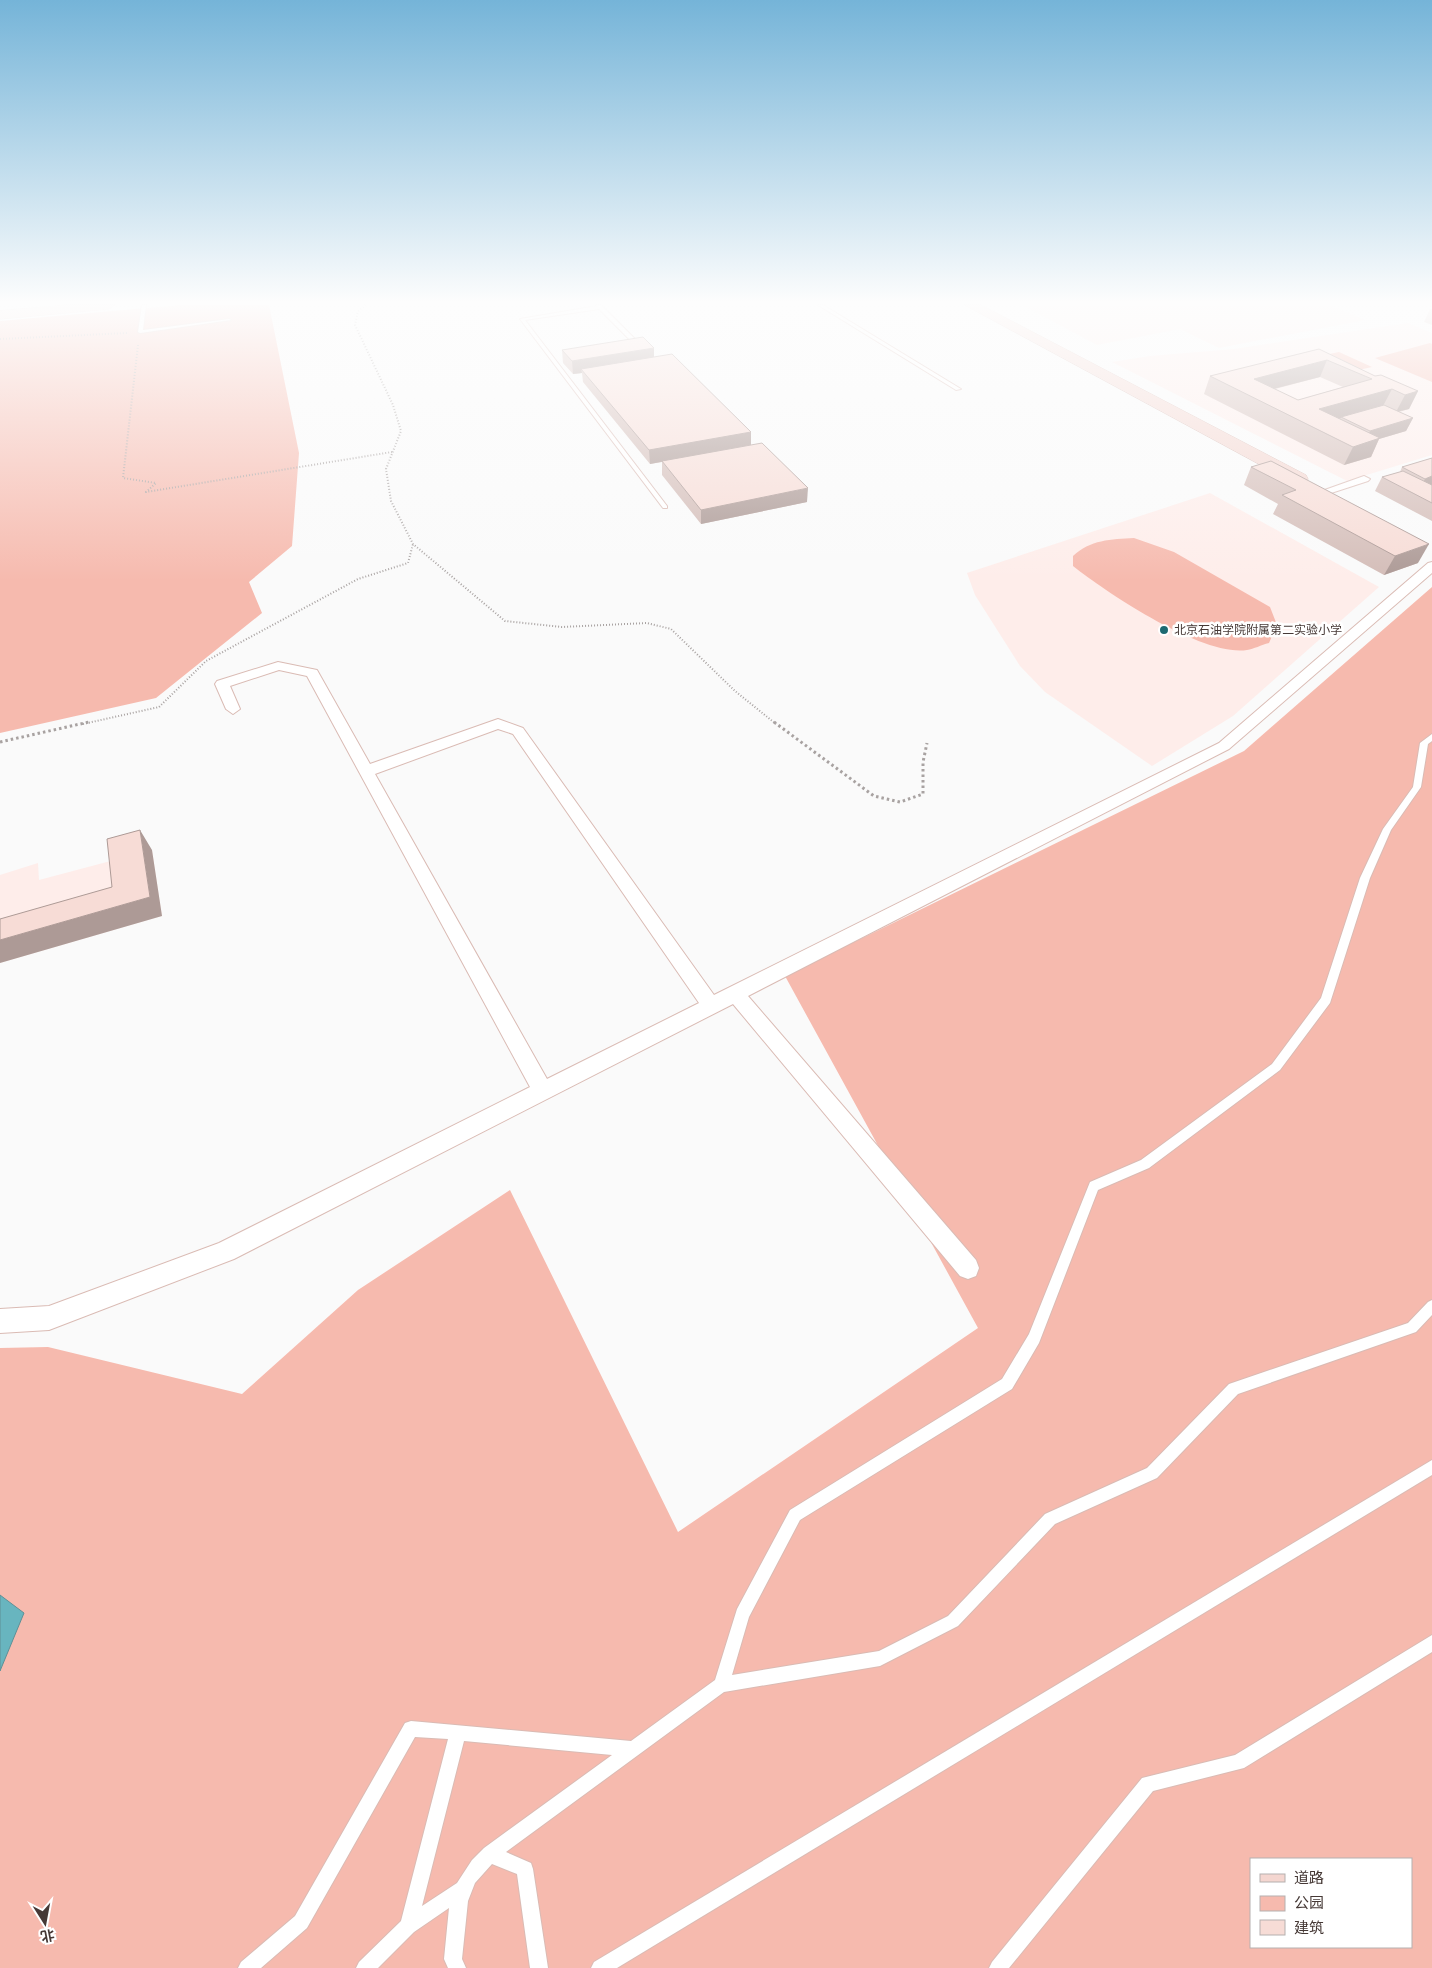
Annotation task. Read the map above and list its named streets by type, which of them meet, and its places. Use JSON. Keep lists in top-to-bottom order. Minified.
{"places":["北京石油学院附属第二实验小学"],"legend":["道路","公园","建筑"],"north":"bottom"}
